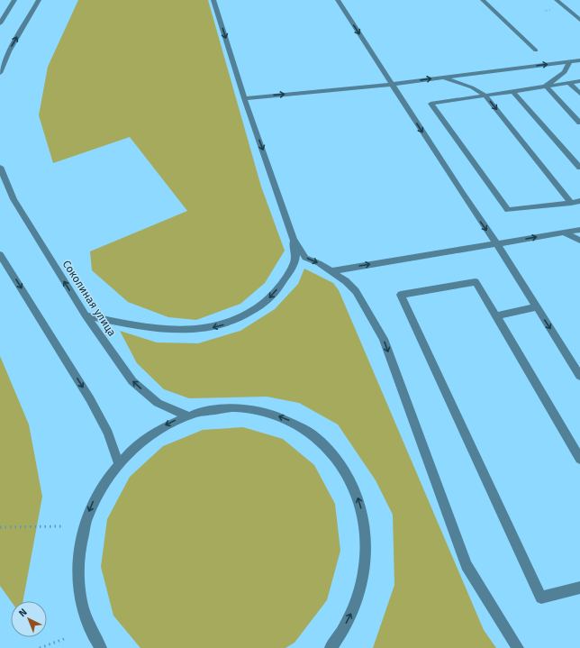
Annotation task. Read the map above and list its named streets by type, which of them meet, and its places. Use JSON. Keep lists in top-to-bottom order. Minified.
{"streets":{"street":["Соколиная улица"]},"north":"top left"}
